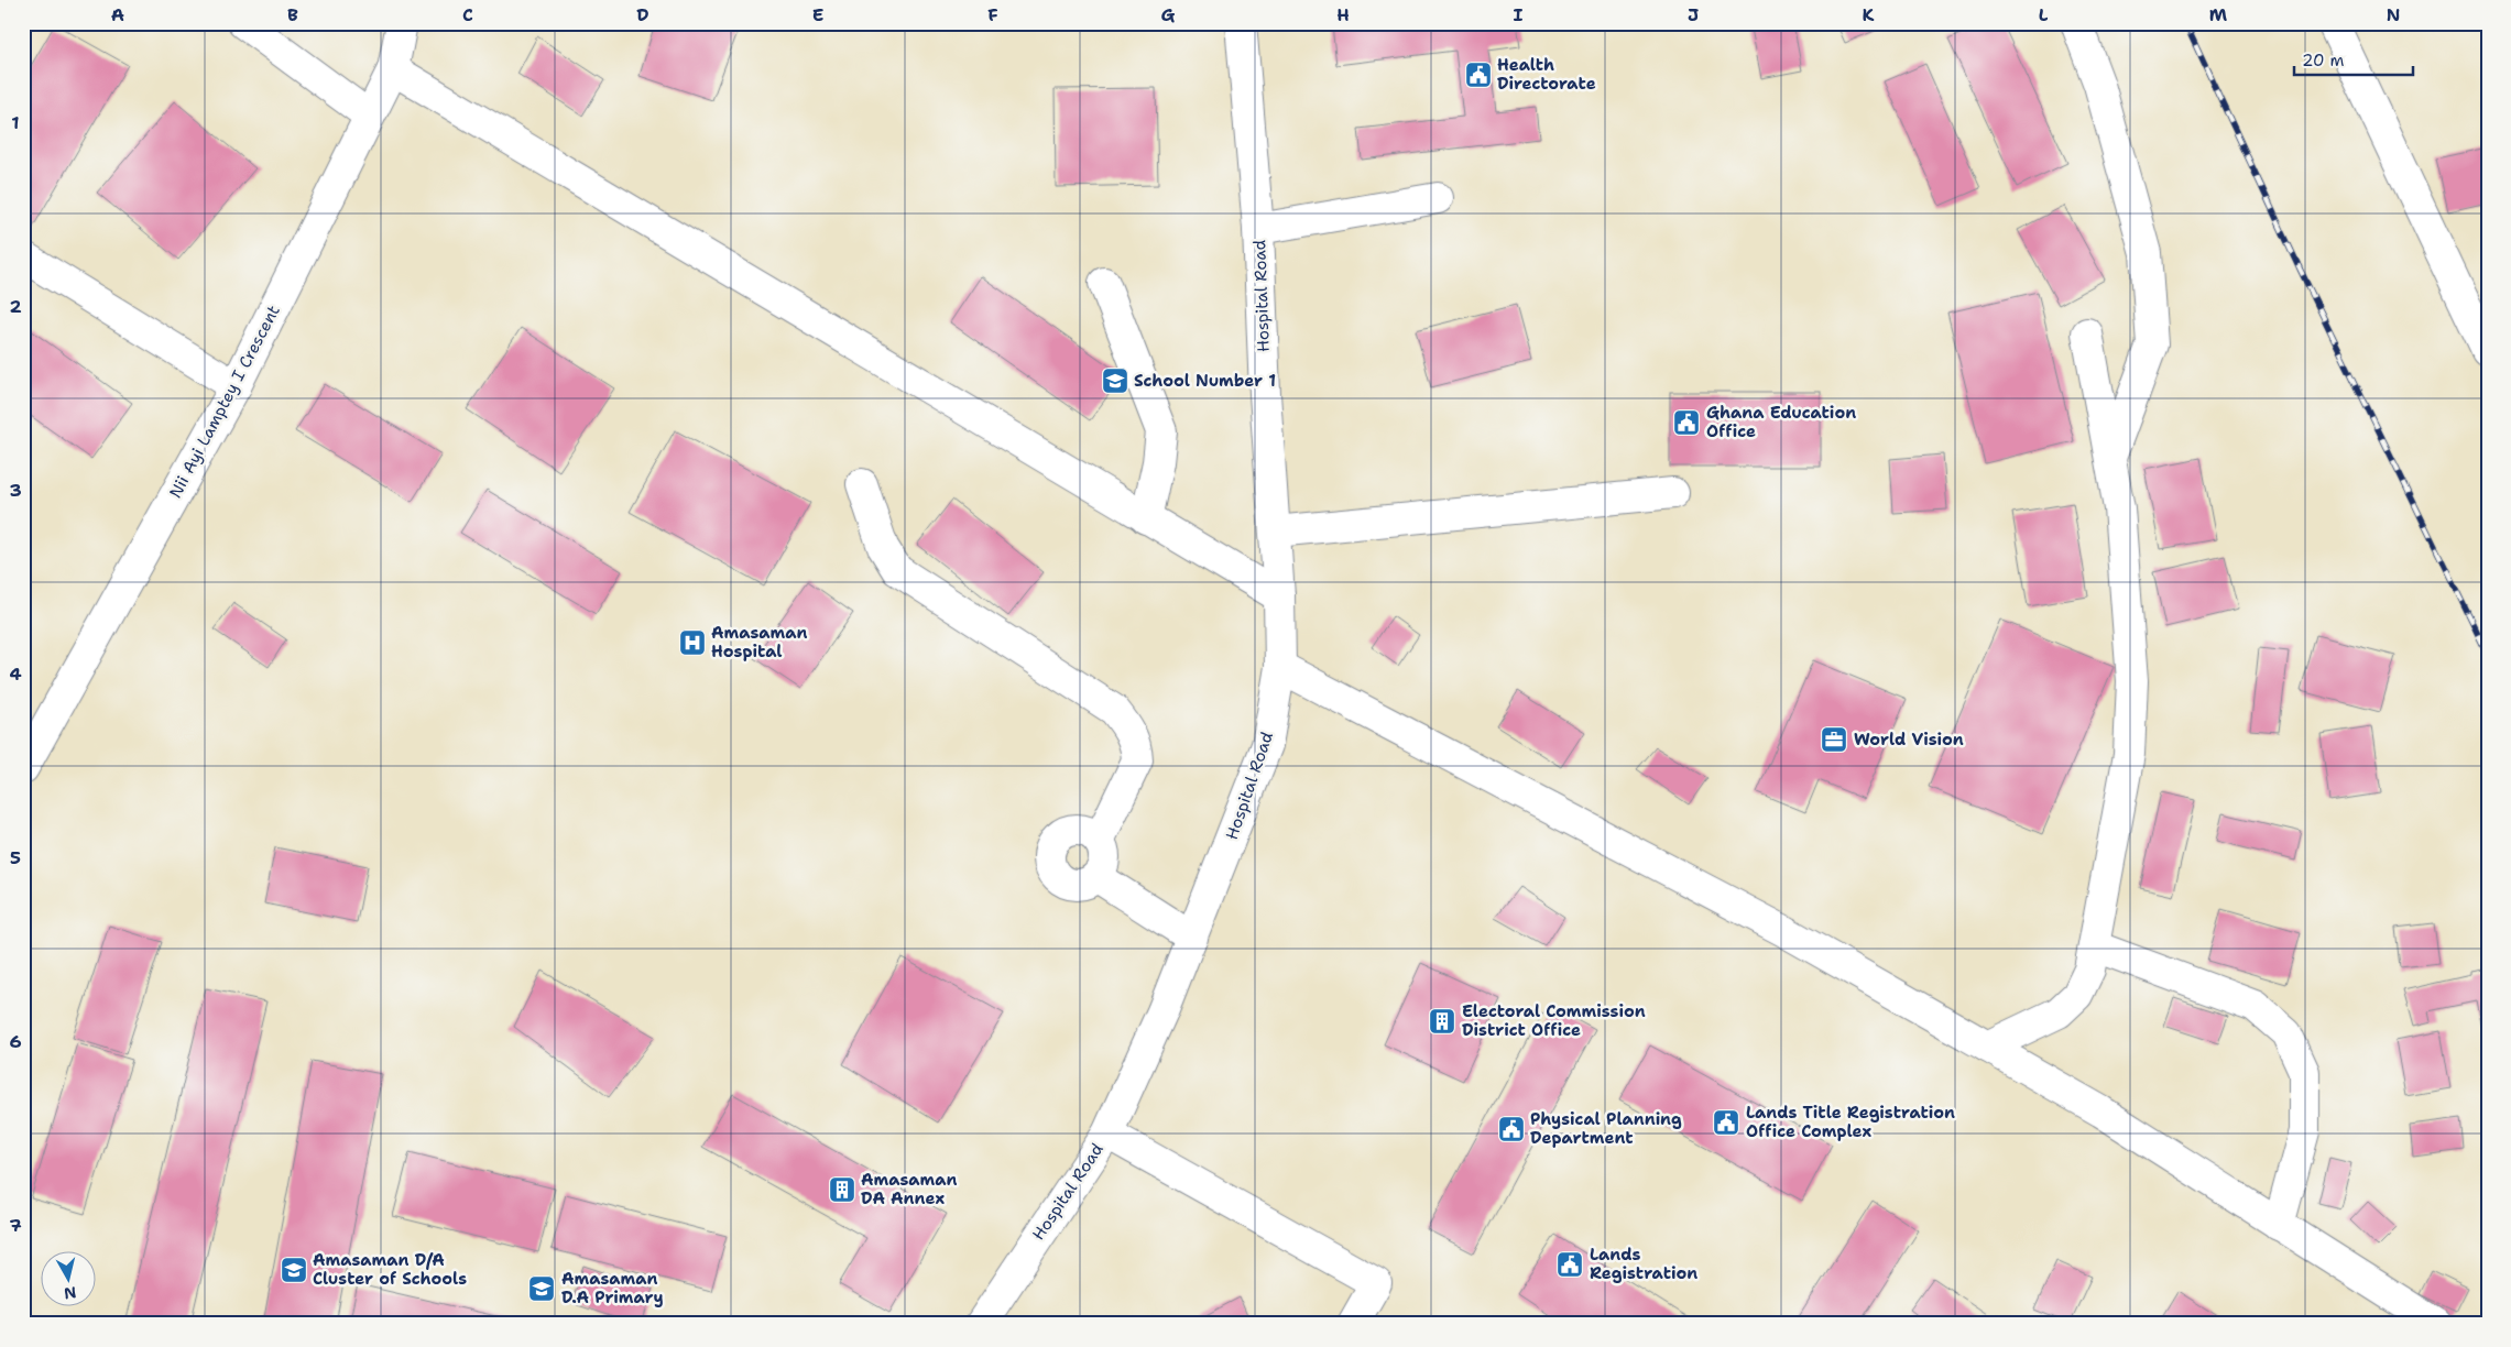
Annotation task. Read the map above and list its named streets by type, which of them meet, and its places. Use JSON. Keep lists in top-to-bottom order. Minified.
{"streets":{"street":["Hospital Road","Nii Ayi Lamptey I Crescent"]},"places":{"public building":["Health Directorate","Ghana Education Office","Lands Title Registration Office Complex","Physical Planning Department","Lands Registration"],"school or university":["School Number 1","Amasaman D/A Cluster of Schools","Amasaman D.A Primary"],"hospital":["Amasaman Hospital"],"office":["World Vision"],"building":["Electoral Commission District Office","Amasaman DA Annex"]},"scale_bar":"20 m","north":"bottom","grid":{"columns":["A","B","C","D","E","F","G","H","I","J","K","L","M","N"],"rows":["1","2","3","4","5","6","7"]}}
